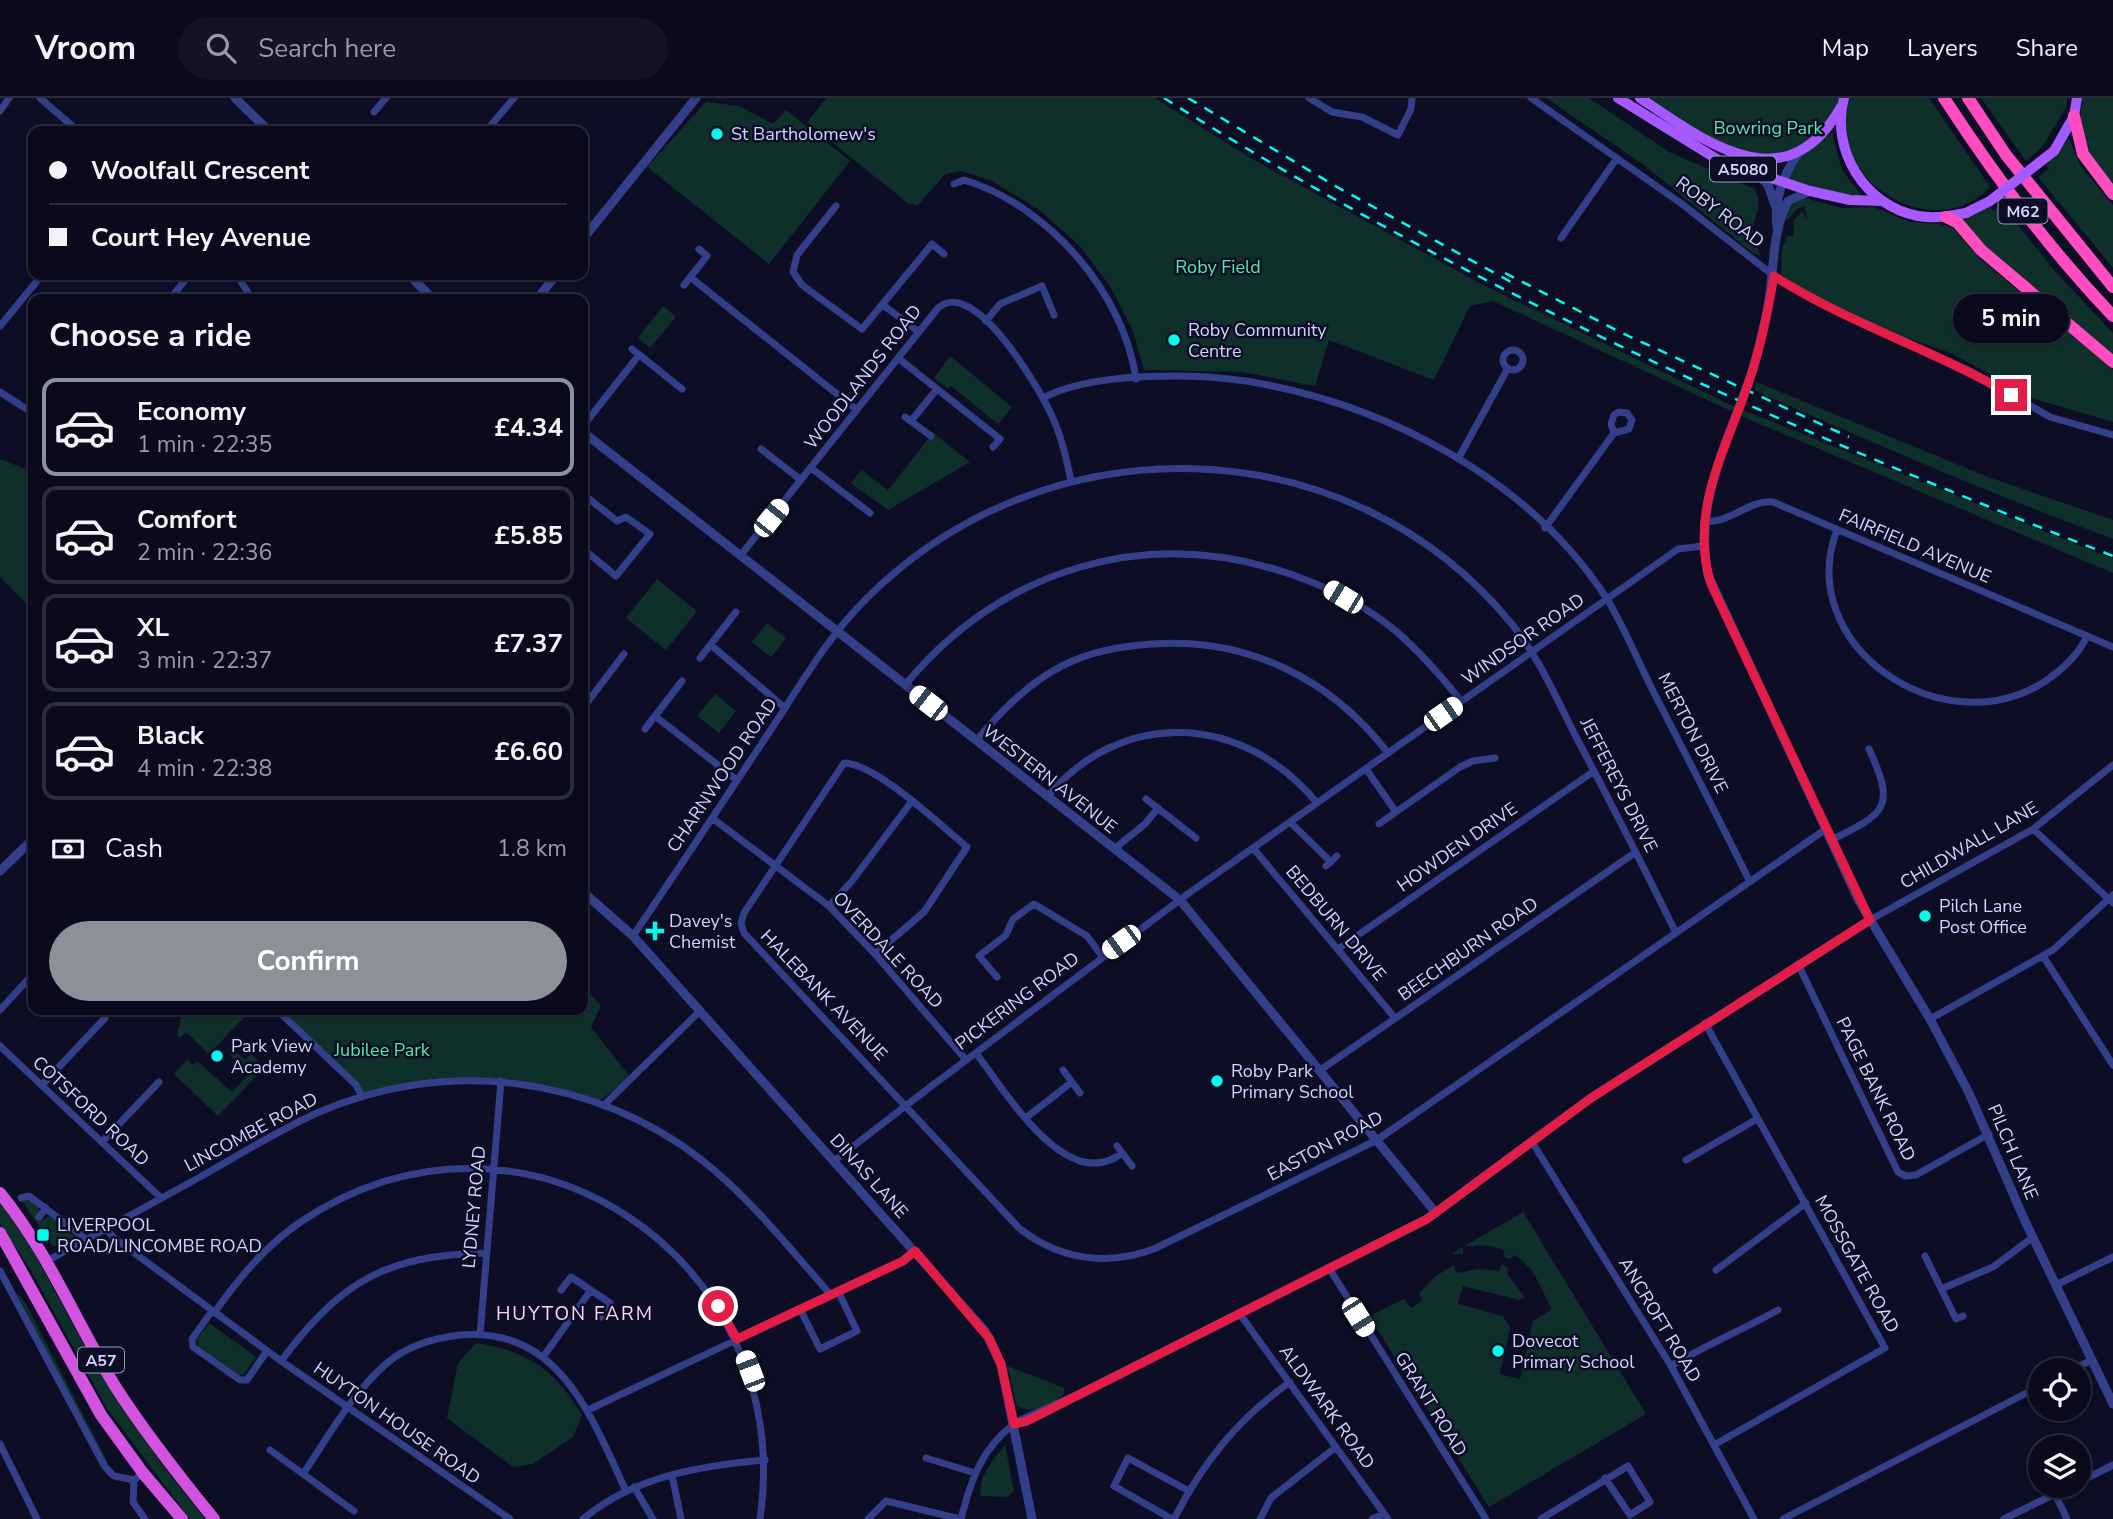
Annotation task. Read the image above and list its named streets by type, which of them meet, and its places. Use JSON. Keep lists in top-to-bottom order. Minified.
{"streets":{"highway":["M62","A57"],"main road":["A5080"],"street":["ROBY ROAD","WOODLANDS ROAD","FAIRFIELD AVENUE","WINDSOR ROAD","MERTON DRIVE","CHARNWOOD ROAD","WESTERN AVENUE","JEFFEREYS DRIVE","CHILDWALL LANE","HOWDEN DRIVE","BEDBURN DRIVE","BEECHBURN ROAD","OVERDALE ROAD","HALEBANK AVENUE","PICKERING ROAD","PAGE BANK ROAD","COTSFORD ROAD","LINCOMBE ROAD","EASTON ROAD","PILCH LANE","DINAS LANE","LYDNEY ROAD","MOSSGATE ROAD","ANCROFT ROAD","GRANT ROAD","ALDWARK ROAD","HUYTON HOUSE ROAD"]},"crossings":[["ROBY ROAD","PILCH LANE"],["WOODLANDS ROAD","MERTON DRIVE"],["WOODLANDS ROAD","CHARNWOOD ROAD"],["WOODLANDS ROAD","WESTERN AVENUE"],["WOODLANDS ROAD","JEFFEREYS DRIVE"],["FAIRFIELD AVENUE","PILCH LANE"],["WINDSOR ROAD","MERTON DRIVE"],["WINDSOR ROAD","WESTERN AVENUE"],["WINDSOR ROAD","JEFFEREYS DRIVE"],["WINDSOR ROAD","BEDBURN DRIVE"],["WINDSOR ROAD","PICKERING ROAD"],["WINDSOR ROAD","PILCH LANE"],["MERTON DRIVE","EASTON ROAD"],["CHARNWOOD ROAD","WESTERN AVENUE"],["CHARNWOOD ROAD","JEFFEREYS DRIVE"],["CHARNWOOD ROAD","OVERDALE ROAD"],["CHARNWOOD ROAD","DINAS LANE"],["WESTERN AVENUE","BEECHBURN ROAD"],["WESTERN AVENUE","PICKERING ROAD"],["WESTERN AVENUE","EASTON ROAD"],["JEFFEREYS DRIVE","HOWDEN DRIVE"],["JEFFEREYS DRIVE","BEECHBURN ROAD"],["JEFFEREYS DRIVE","EASTON ROAD"],["CHILDWALL LANE","PILCH LANE"],["HOWDEN DRIVE","BEDBURN DRIVE"],["BEDBURN DRIVE","BEECHBURN ROAD"],["OVERDALE ROAD","HALEBANK AVENUE"],["OVERDALE ROAD","PICKERING ROAD"],["HALEBANK AVENUE","PICKERING ROAD"],["HALEBANK AVENUE","EASTON ROAD"],["PICKERING ROAD","EASTON ROAD"],["PAGE BANK ROAD","PILCH LANE"],["COTSFORD ROAD","LINCOMBE ROAD"],["LINCOMBE ROAD","LYDNEY ROAD"],["LINCOMBE ROAD","A57"],["LINCOMBE ROAD","HUYTON HOUSE ROAD"],["EASTON ROAD","PILCH LANE"],["MOSSGATE ROAD","ANCROFT ROAD"]],"districts":["HUYTON FARM"],"parks":["Bowring Park","Roby Field","Jubilee Park"],"places":{"other":["St Bartholomew's","Roby Community Centre","Pilch Lane Post Office","Park View Academy","Roby Park Primary School","Dovecot Primary School"],"health":["Davey's Chemist"],"transit":["LIVERPOOL ROAD/LINCOMBE ROAD"]},"page":{"header":"Vroom","search":"Search here","nav":["Map","Layers","Share"],"banner":["Woolfall Crescent","Court Hey Avenue"],"bubble":"5 min","heading":"Choose a ride","list":[{"name":"Economy","note":"1 min · 22:35","value":"£4.34"},{"name":"Comfort","note":"2 min · 22:36","value":"£5.85"},{"name":"XL","note":"3 min · 22:37","value":"£7.37"},{"name":"Black","note":"4 min · 22:38","value":"£6.60"}],"pay":["Cash","1.8 km"],"buttons":"Confirm"}}
